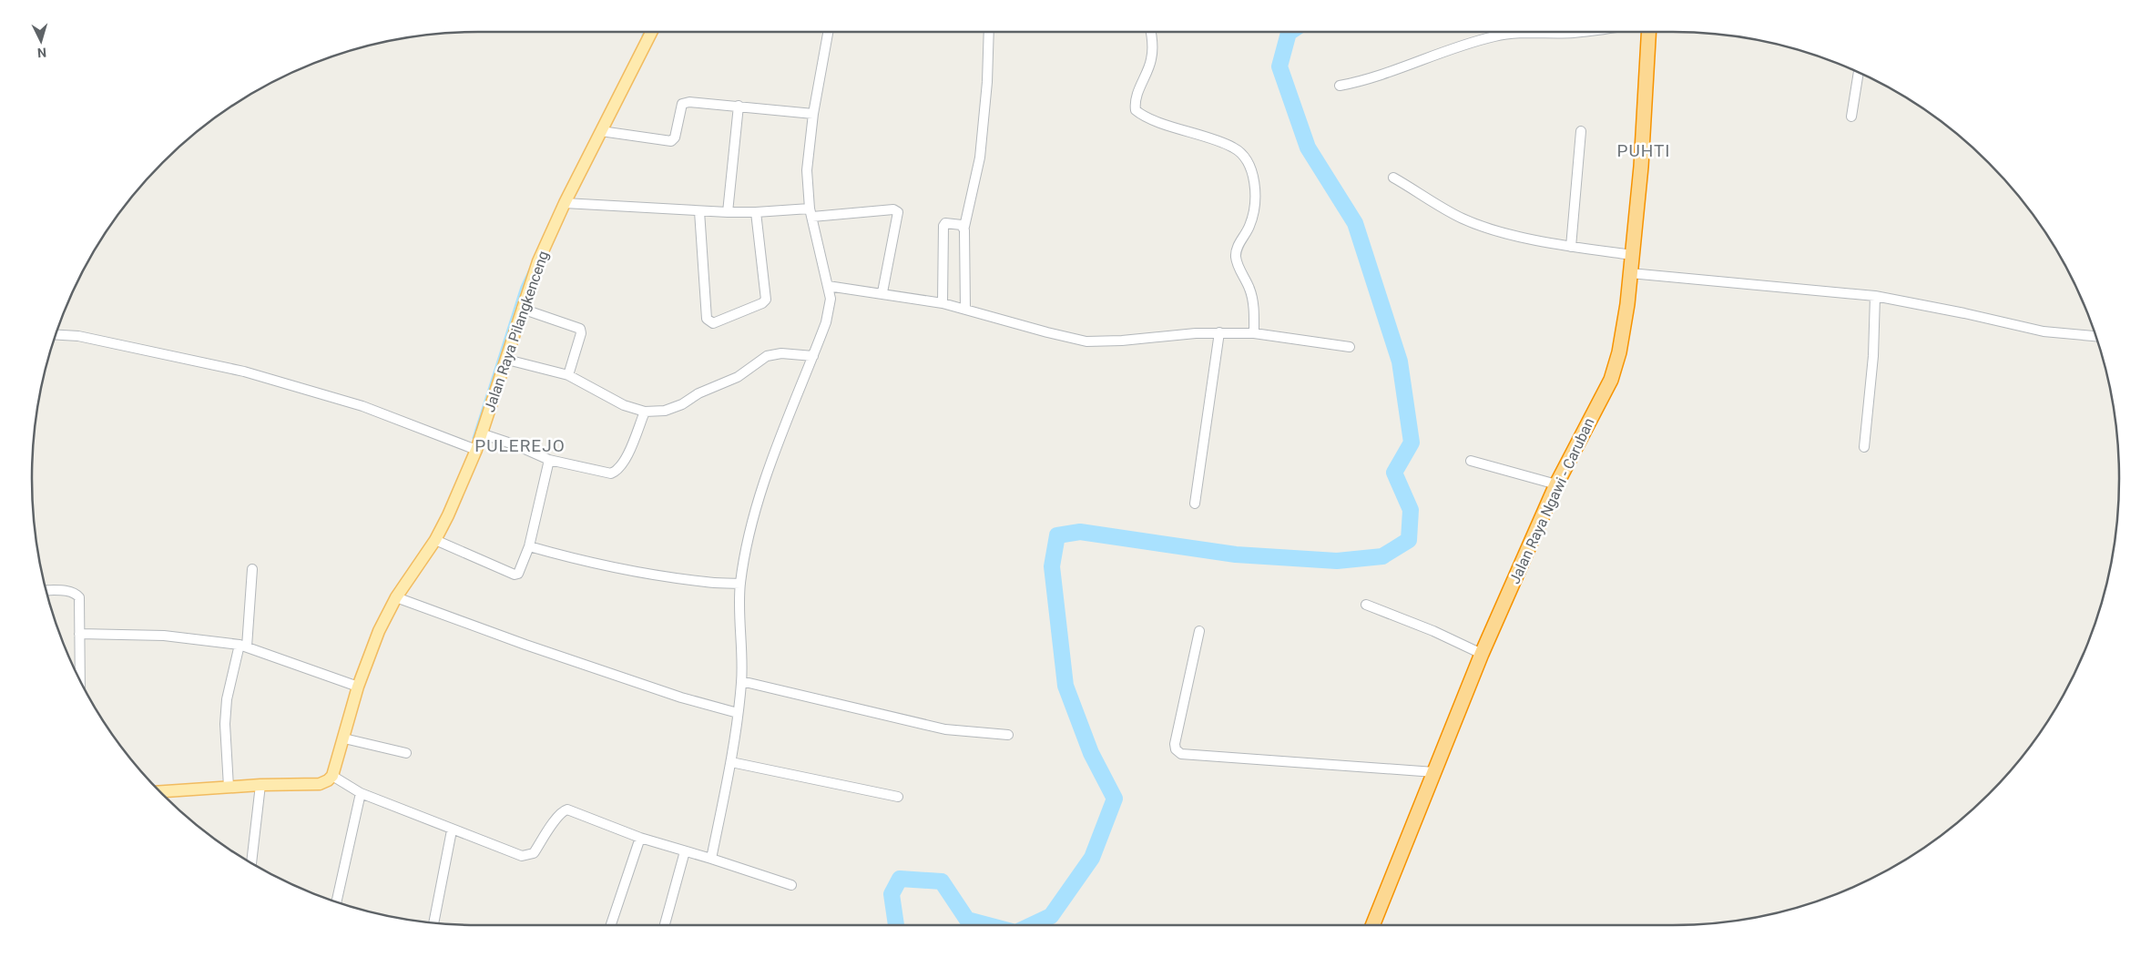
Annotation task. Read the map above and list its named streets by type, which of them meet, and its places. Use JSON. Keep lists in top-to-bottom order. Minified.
{"streets":{"highway":["Jalan Raya Ngawi - Caruban"],"main road":["Jalan Raya Pilangkenceng"]},"districts":["PUHTI","PULEREJO"],"north":"bottom"}
